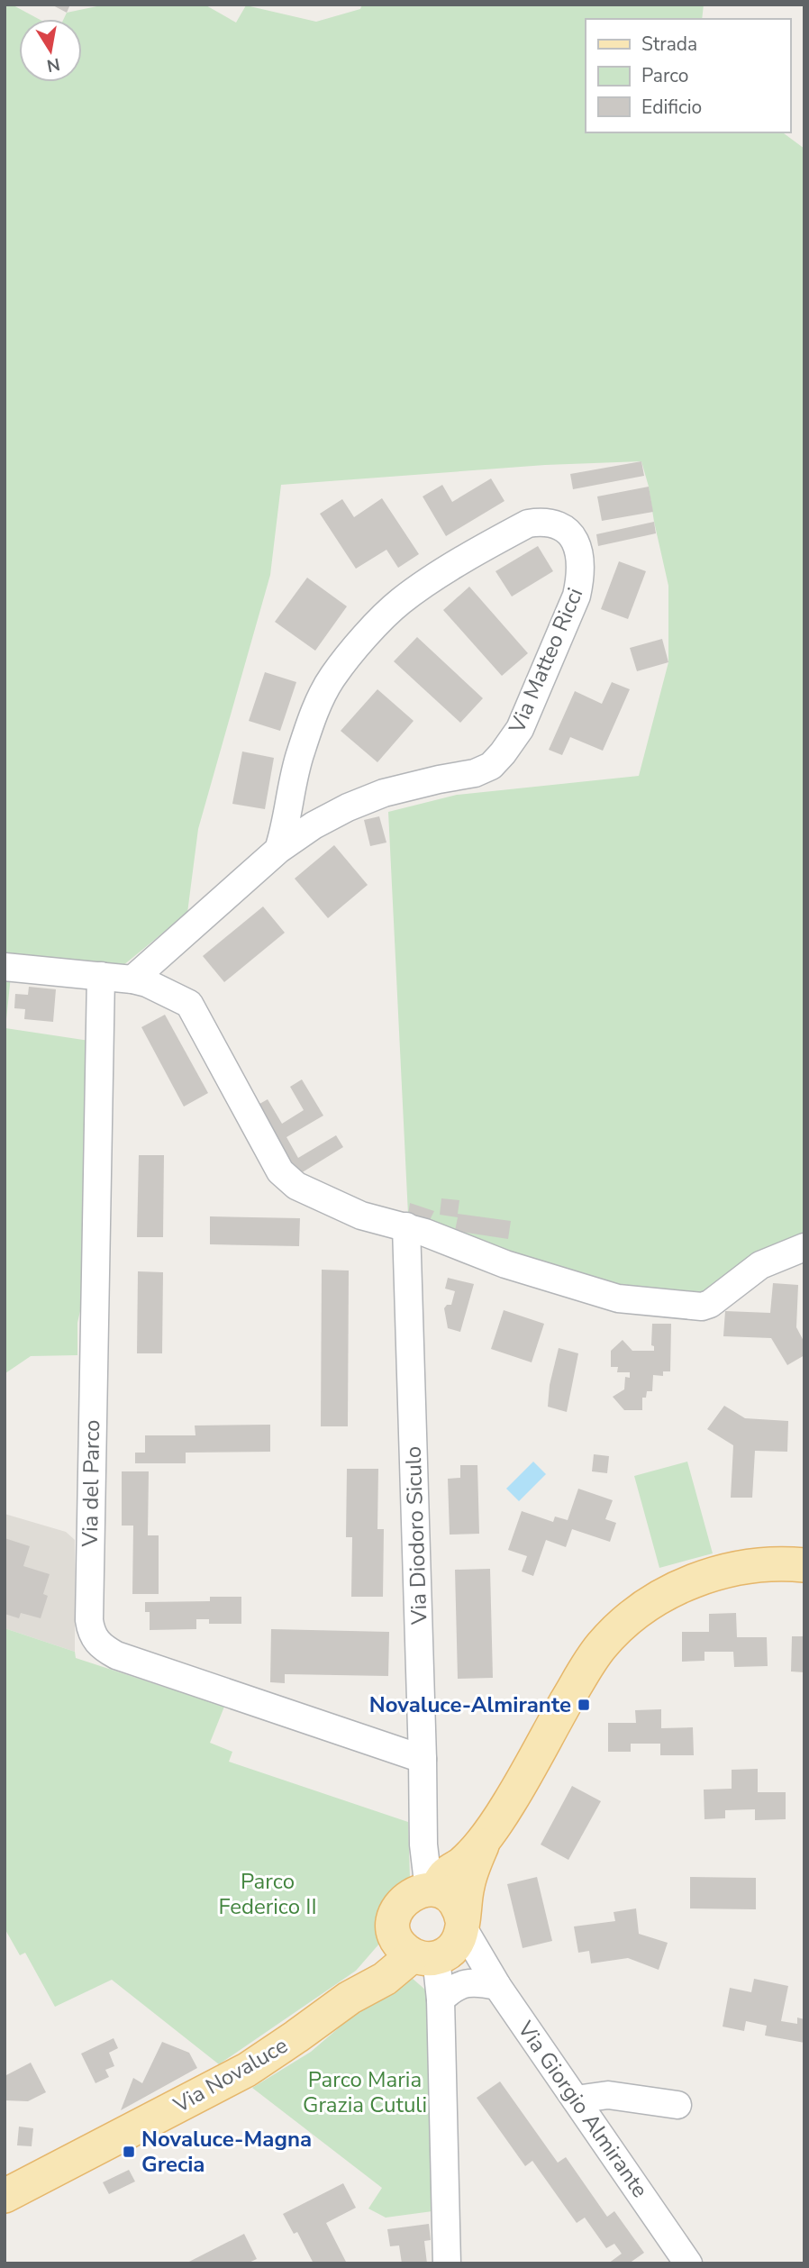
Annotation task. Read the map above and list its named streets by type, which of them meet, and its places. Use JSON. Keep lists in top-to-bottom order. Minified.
{"streets":{"main road":["Via Novaluce"],"street":["Via Matteo Ricci","Via del Parco","Via Diodoro Siculo","Via Giorgio Almirante"]},"crossings":[["Via del Parco","Via Diodoro Siculo"],["Via Novaluce","Via Giorgio Almirante"]],"parks":["Parco Federico II","Parco Maria Grazia Cutuli"],"places":{"transit":["Novaluce-Almirante","Novaluce-Magna Grecia"]},"legend":["Strada","Parco","Edificio"],"north":"bottom"}
